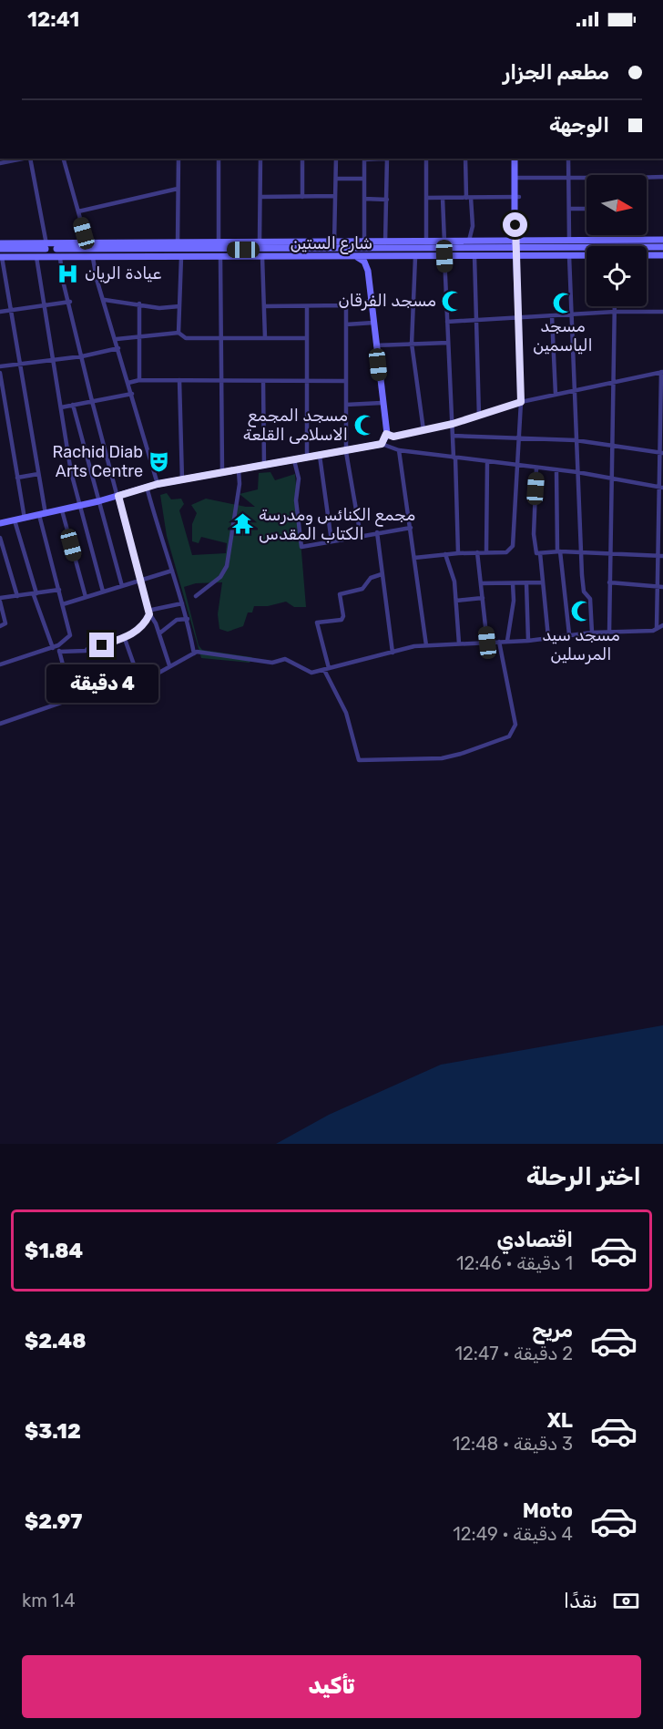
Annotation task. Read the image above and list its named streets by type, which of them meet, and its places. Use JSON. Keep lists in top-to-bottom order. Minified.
{"streets":{"main road":["شارع الستين"]},"places":{"hospital":["عيادة الريان"],"mosque":["مسجد الفرقان","مسجد الياسمين","مسجد المجمع الاسلامى القلعة","مسجد سيد المرسلين"],"theatre":["Rachid Diab Arts Centre"],"temple":["مجمع الكنائس ومدرسة الكتاب المقدس"]},"north":"right","page":{"status":"12:41","banner":["مطعم الجزار","الوجهة"],"bubble":"4 دقيقة","heading":"اختر الرحلة","list":[{"name":"اقتصادي","note":"1 دقيقة · 12:46","value":"$1.84"},{"name":"مريح","note":"2 دقيقة · 12:47","value":"$2.48"},{"name":"XL","note":"3 دقيقة · 12:48","value":"$3.12"},{"name":"Moto","note":"4 دقيقة · 12:49","value":"$2.97"}],"pay":["نقدًا","1.4 km"],"buttons":"تأكيد"}}
